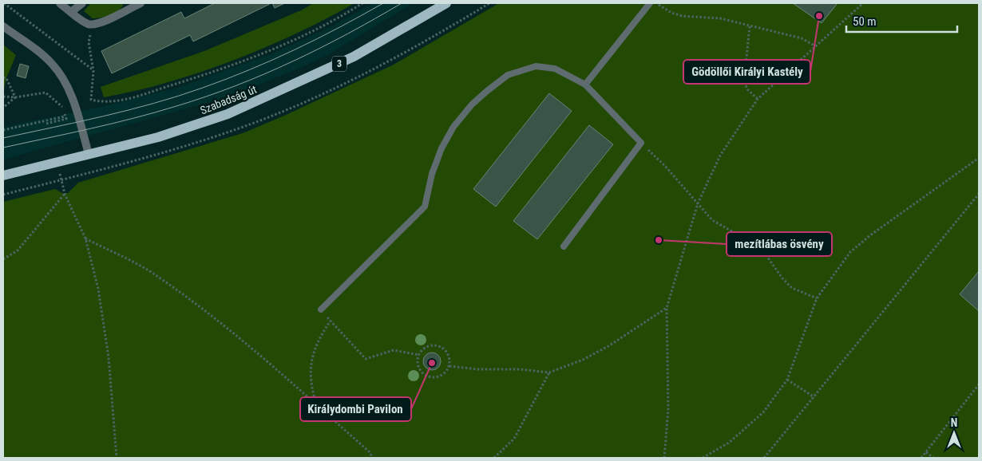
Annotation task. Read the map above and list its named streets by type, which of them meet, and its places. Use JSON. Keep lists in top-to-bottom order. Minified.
{"streets":{"main road":["3","Szabadság út"]},"places":["Gödöllői Királyi Kastély","mezítlábas ösvény","Királydombi Pavilon"],"scale_bar":"50 m","north":"top"}
